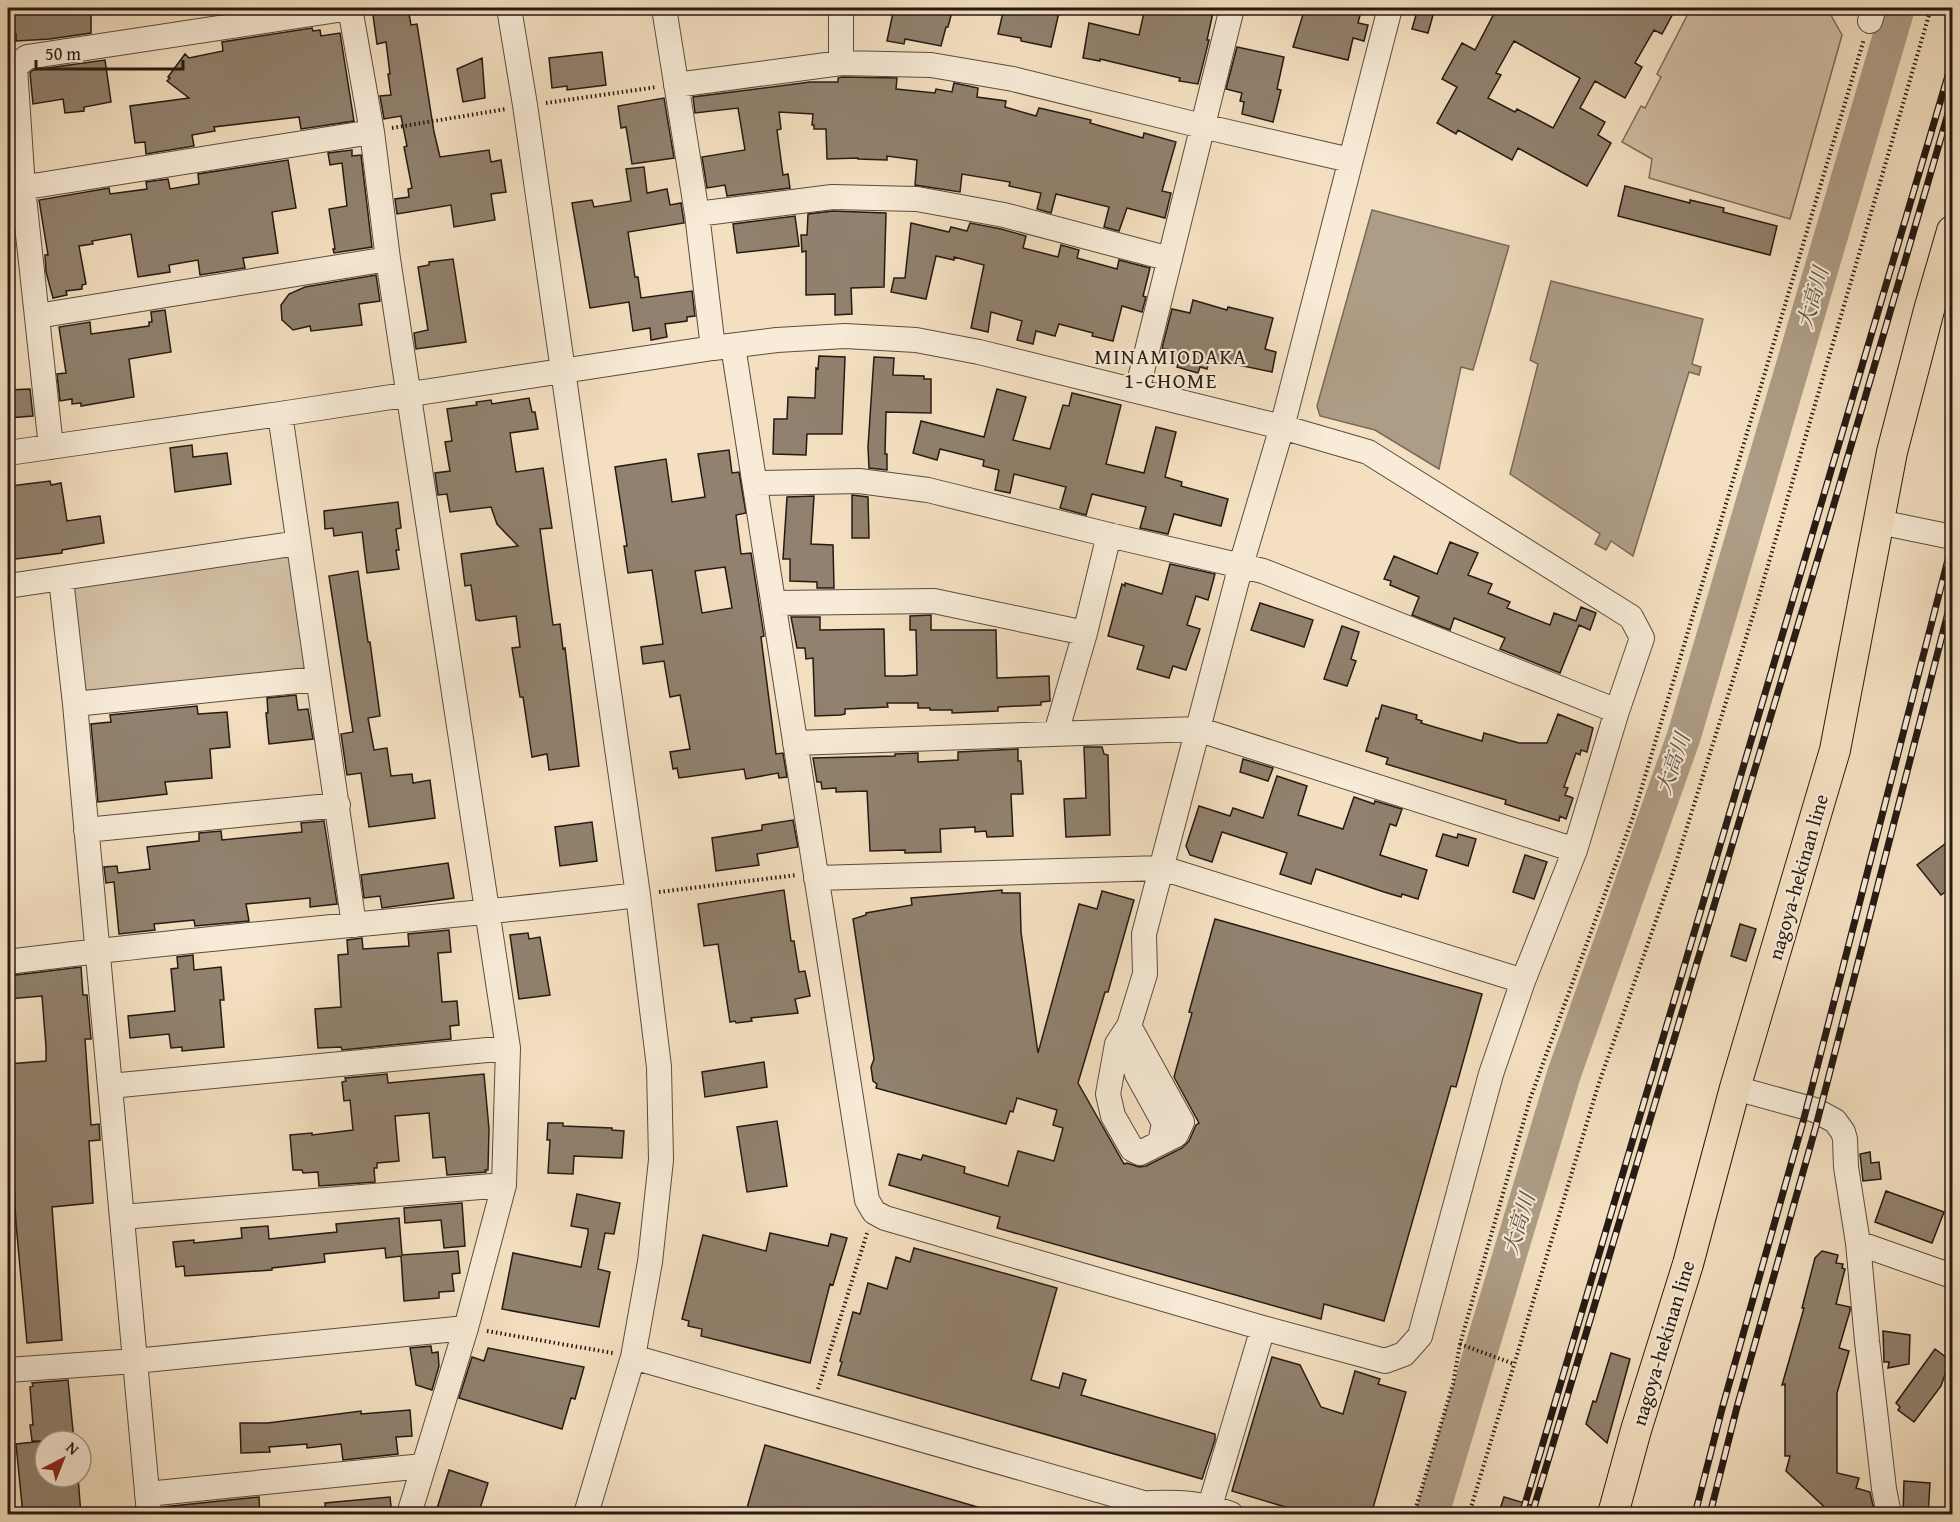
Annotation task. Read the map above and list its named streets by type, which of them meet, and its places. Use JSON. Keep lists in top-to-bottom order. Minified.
{"streets":{"main road":["nagoya-hekinan line"]},"districts":["MINAMIODAKA 1-CHOME"],"water":["大高川"],"scale_bar":"50 m","north":"top right"}
